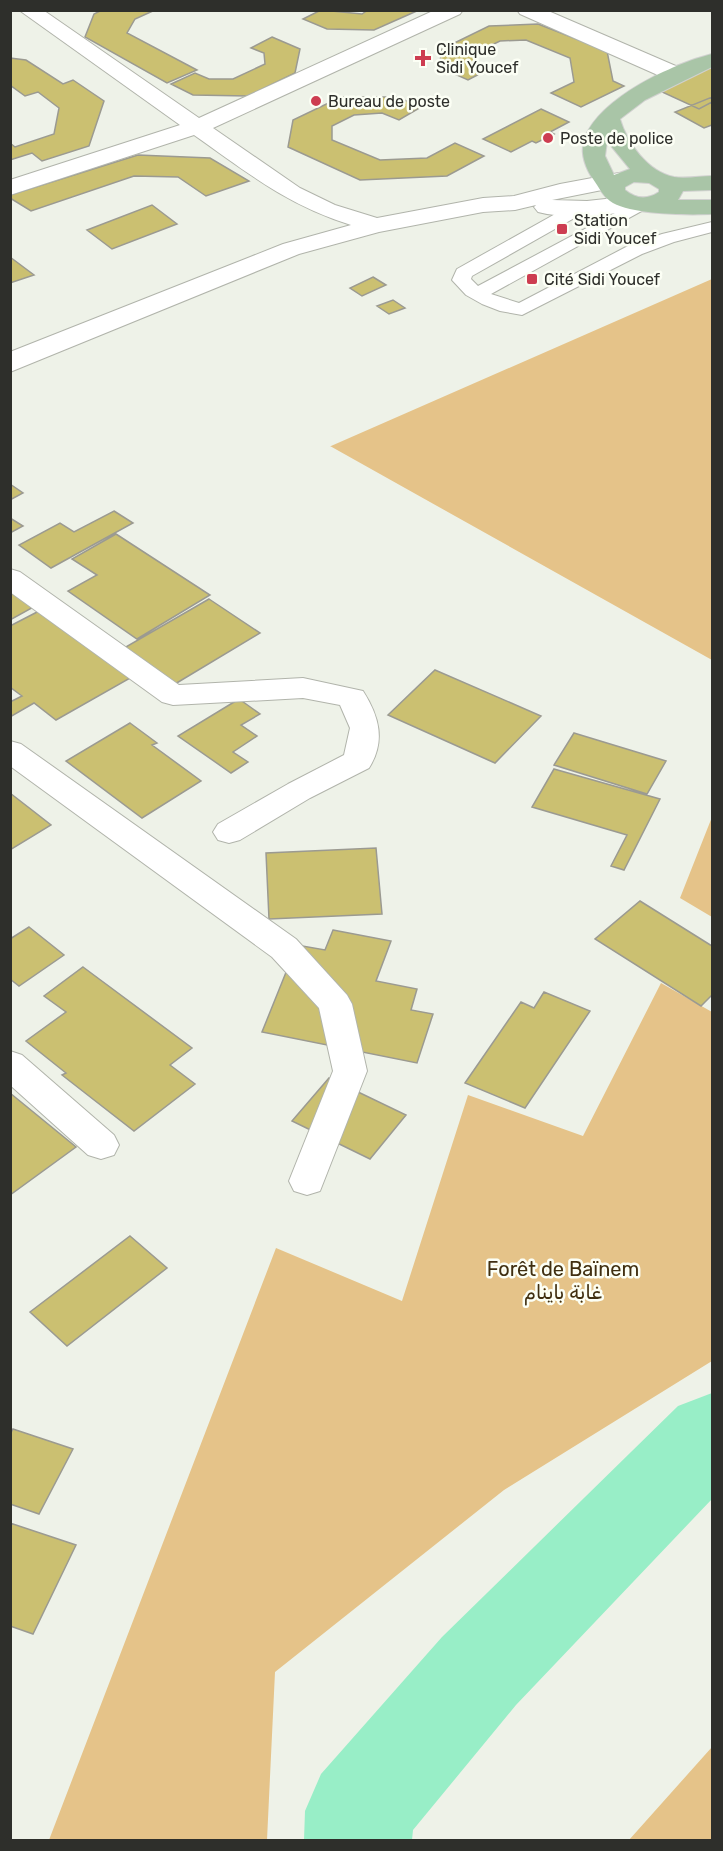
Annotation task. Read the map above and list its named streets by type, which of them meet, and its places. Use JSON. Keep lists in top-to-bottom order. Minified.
{"parks":["Forêt de Baïnem غابة باينام"],"places":{"health":["Clinique Sidi Youcef"],"other":["Bureau de poste","Poste de police"],"transit":["Station Sidi Youcef","Cité Sidi Youcef"]}}
